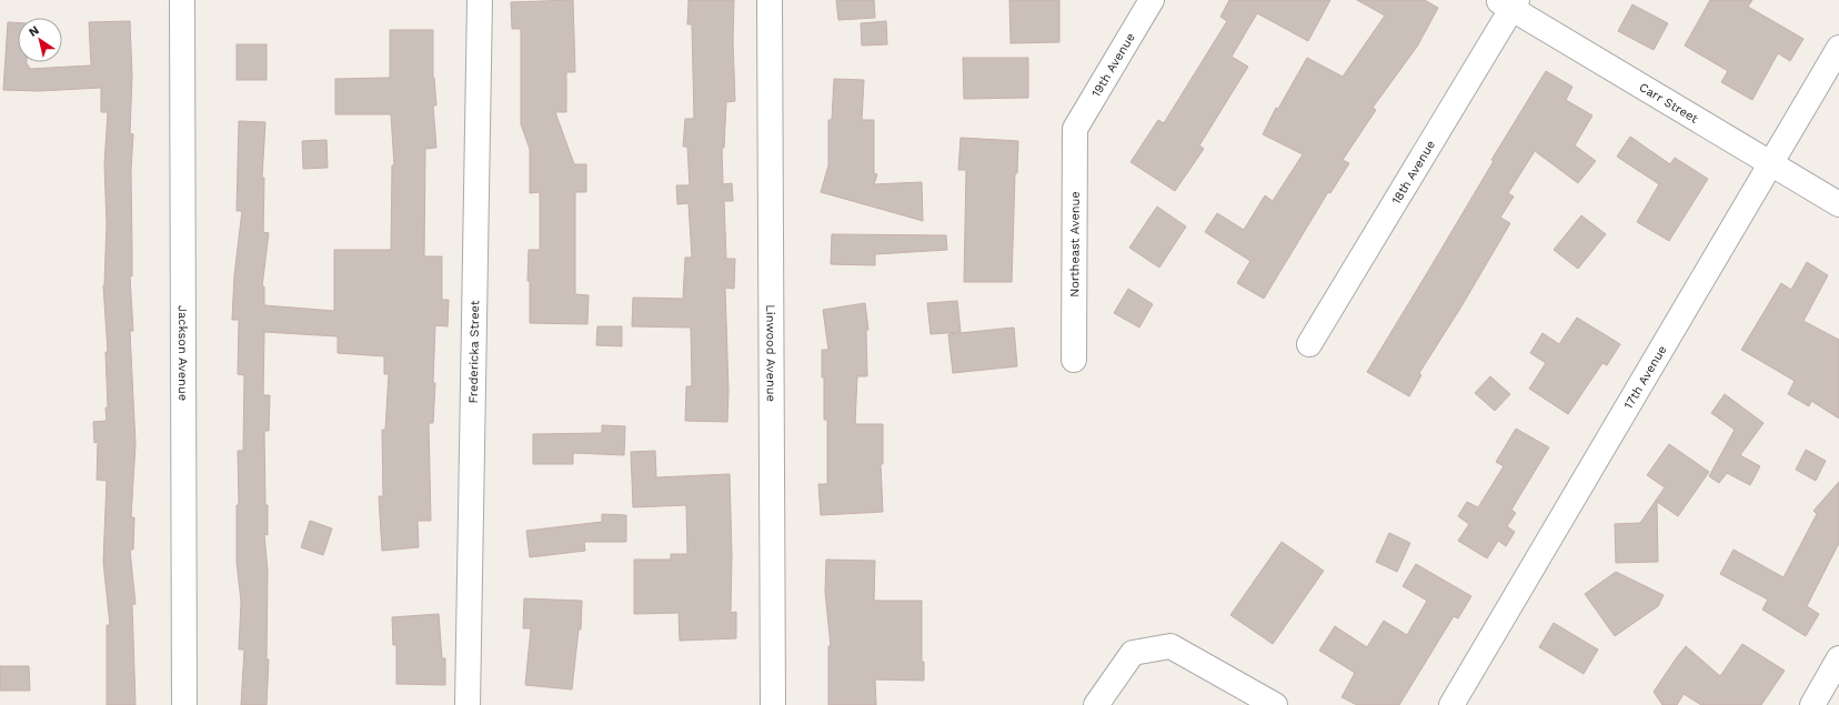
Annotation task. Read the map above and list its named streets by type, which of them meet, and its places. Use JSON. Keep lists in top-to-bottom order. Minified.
{"streets":{"street":["19th Avenue","Carr Street","18th Avenue","Northeast Avenue","Jackson Avenue","Fredericka Street","Linwood Avenue","17th Avenue"]},"crossings":[["19th Avenue","Northeast Avenue"],["Carr Street","18th Avenue"],["Carr Street","17th Avenue"]],"north":"top left"}
